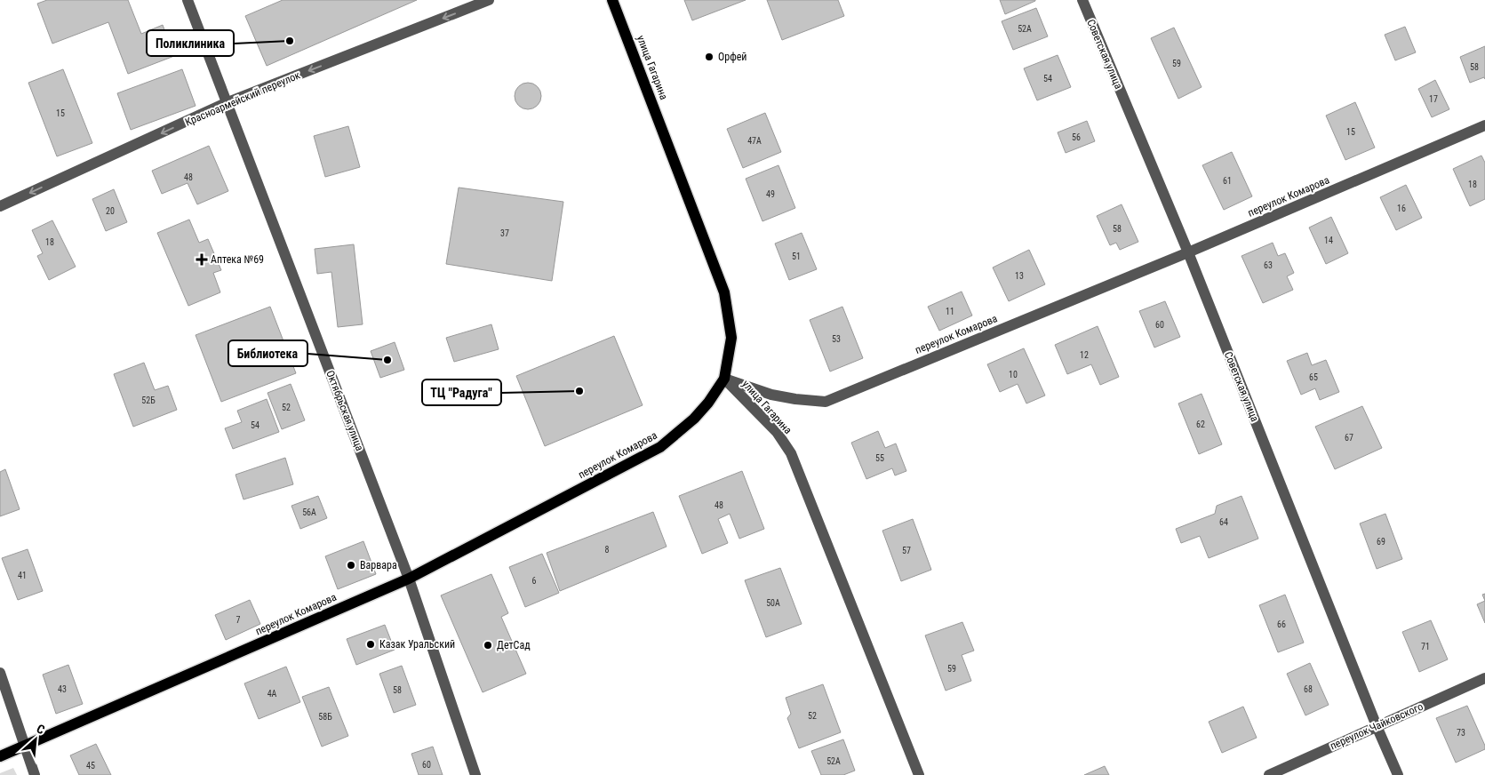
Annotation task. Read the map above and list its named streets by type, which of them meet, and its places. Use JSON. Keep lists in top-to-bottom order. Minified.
{"streets":{"main road":["улица Гагарина","переулок Комарова"],"street":["Советская улица","Красноармейский переулок","Октябрьская улица","переулок Чайковского"]},"crossings":[["Советская улица","переулок Комарова"],["Советская улица","переулок Чайковского"],["улица Гагарина","переулок Комарова"],["Красноармейский переулок","Октябрьская улица"],["переулок Комарова","Октябрьская улица"]],"one_way":["Красноармейский переулок"],"places":{"other":["Поликлиника","Орфей","Библиотека","ТЦ \"Радуга\"","Варвара","Казак Уральский","ДетСад"],"health":["Аптека №69"]},"house_numbers":["52А","59","58","54","17","15","15","56","47А","48","61","18","49","16","20","58","37","14","18","51","63","13","11","60","53","12","10","65","52Б","52","62","54","67","55","48","56А","64","69","8","57","41","6","50А","7","66","71","59","43","68","58","4А","52","58Б","73","52А","60","45"],"north":"top right"}
